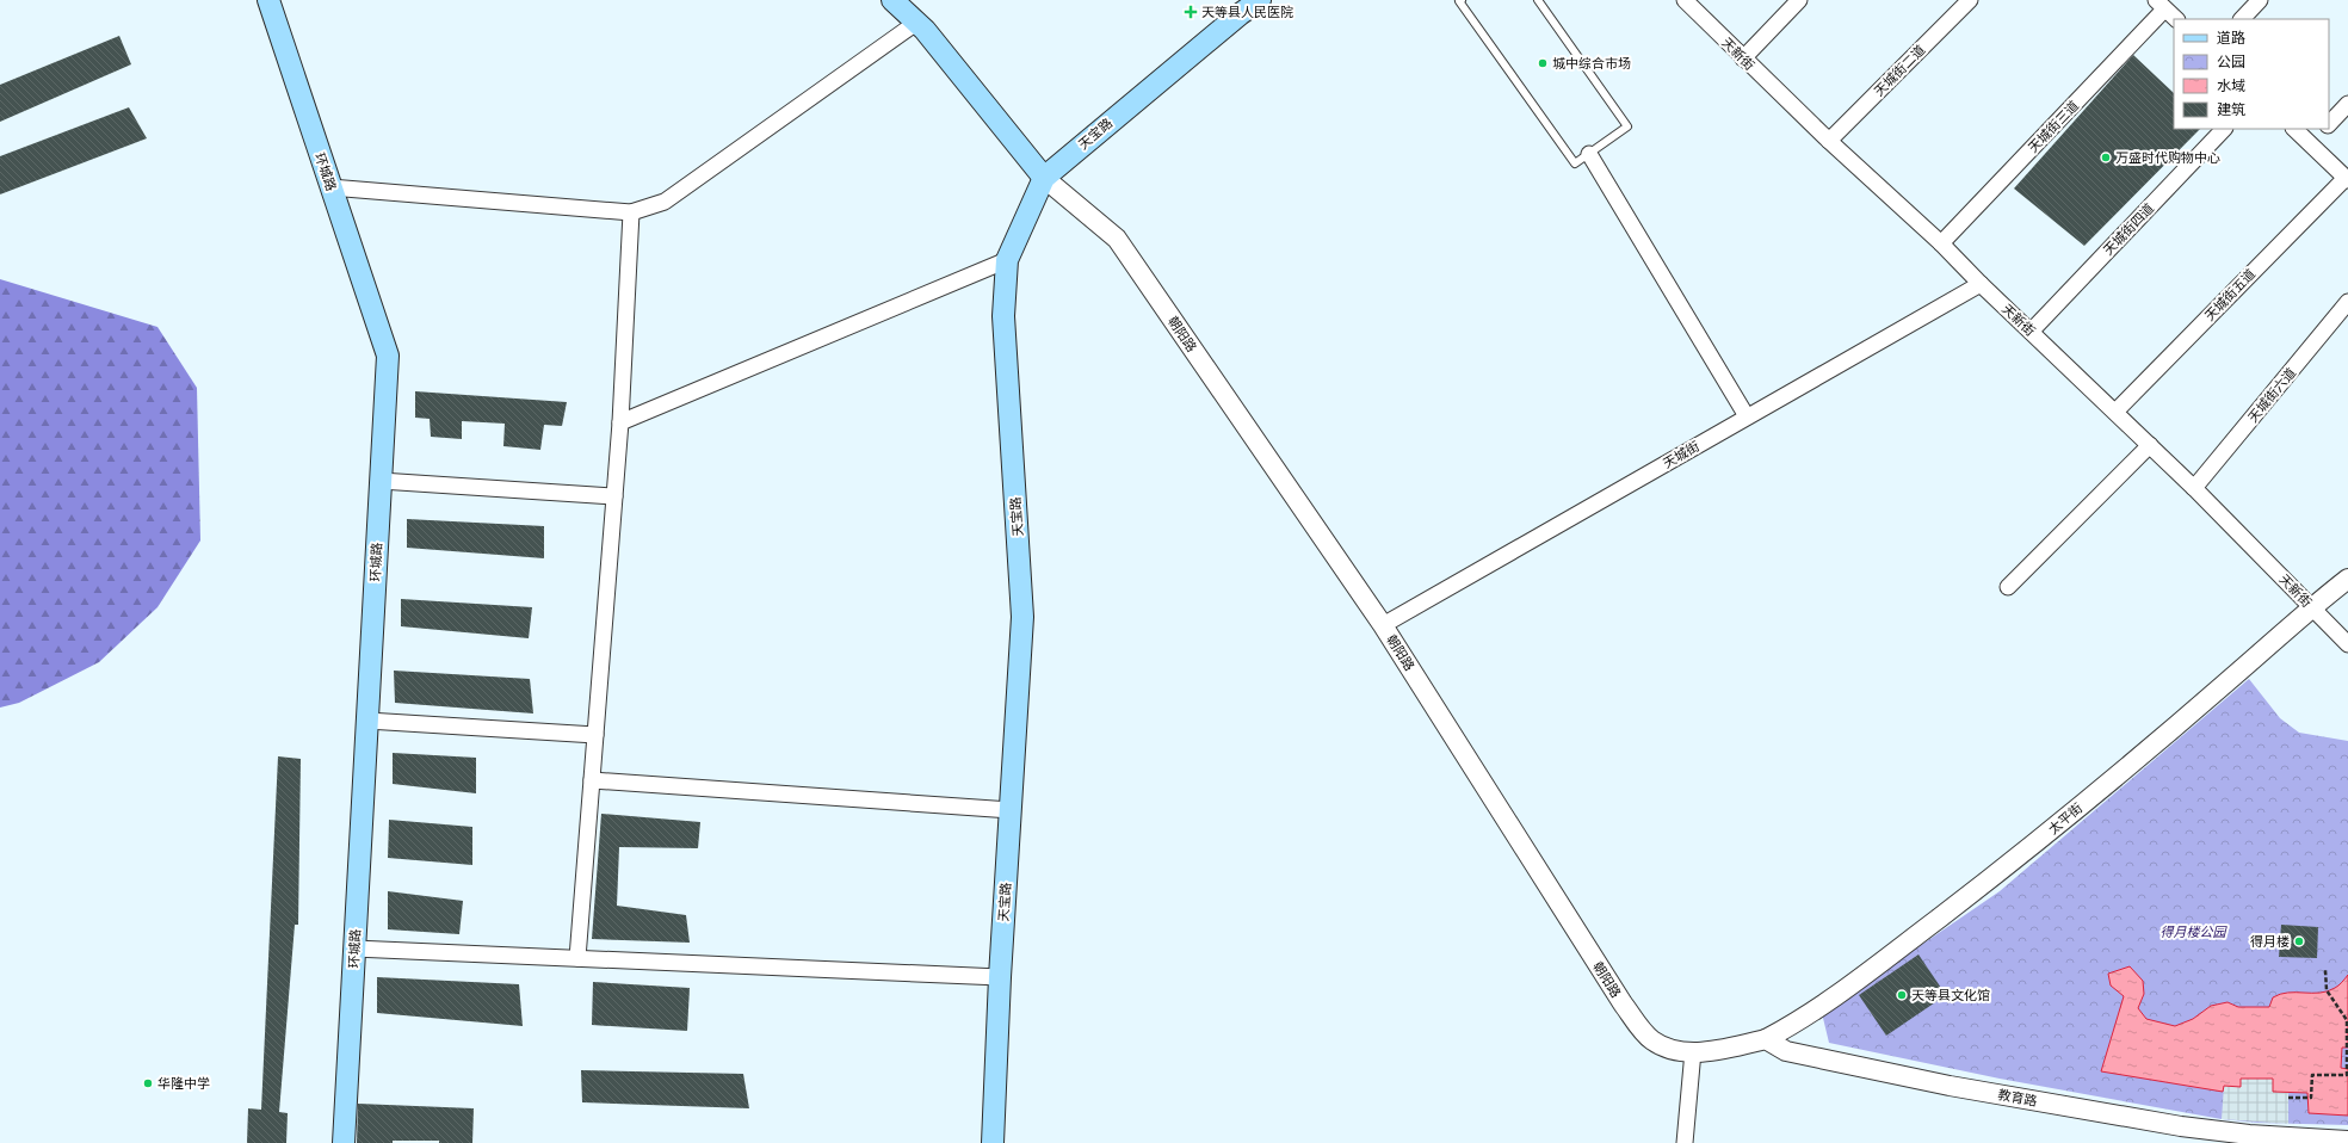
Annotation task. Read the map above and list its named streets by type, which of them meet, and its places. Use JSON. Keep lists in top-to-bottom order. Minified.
{"streets":{"main road":["天宝路","环城路"],"street":["天新街","天城街二道","天城街三道","天城街四道","天城街五道","朝阳路","天城街六道","天城街","太平街","教育路"]},"crossings":[["天新街","天城街二道"],["天新街","天城街三道"],["天新街","天城街四道"],["天新街","天城街五道"],["天新街","天城街六道"],["天新街","天城街"],["天新街","太平街"],["天宝路","朝阳路"],["朝阳路","天城街"],["太平街","教育路"]],"parks":["得月楼公园"],"places":{"health":["天等县人民医院"],"other":["城中综合市场","万盛时代购物中心","得月楼","天等县文化馆","华隆中学"]},"legend":["道路","公园","水域","建筑"]}
